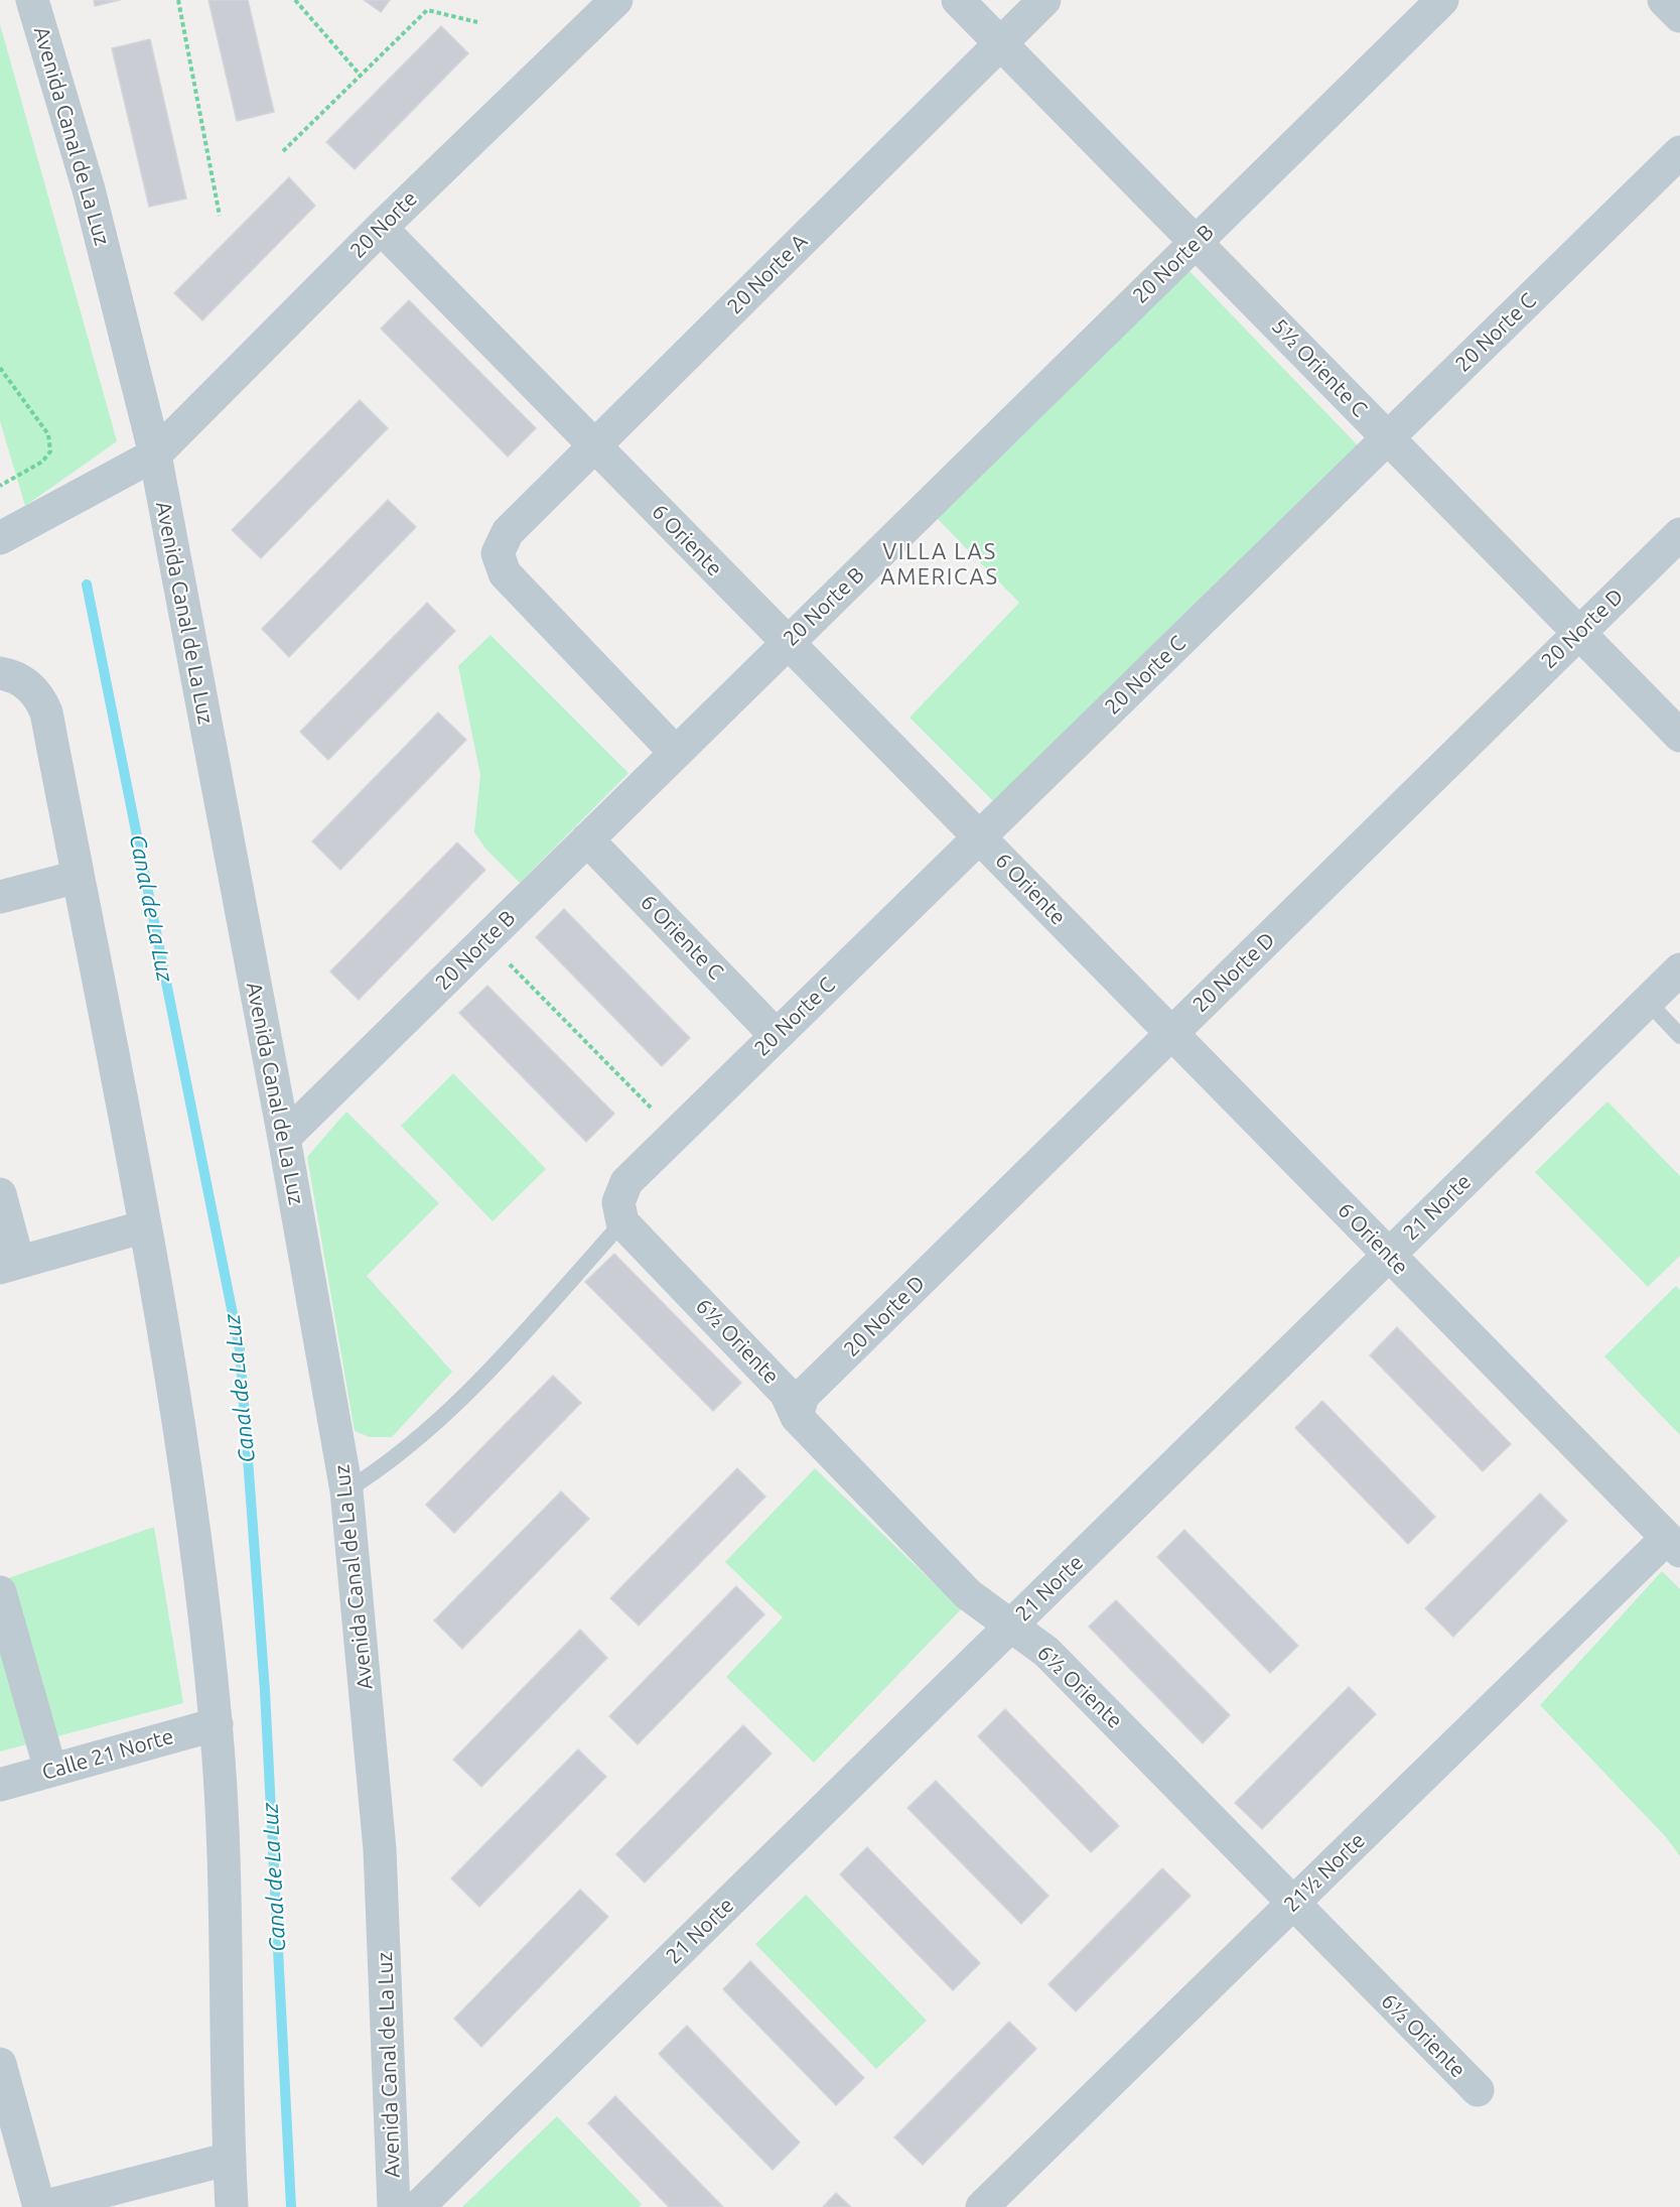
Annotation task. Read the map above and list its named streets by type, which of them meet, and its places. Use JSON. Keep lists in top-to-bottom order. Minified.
{"streets":{"street":["Avenida Canal de La Luz","20 Norte","20 Norte B","20 Norte A","20 Norte C","5½ Oriente C","6 Oriente","20 Norte D","6 Oriente C","21 Norte","6½ Oriente","Calle 21 Norte","21½ Norte"]},"crossings":[["Avenida Canal de La Luz","20 Norte"],["Avenida Canal de La Luz","20 Norte B"],["20 Norte","6 Oriente"],["20 Norte B","20 Norte A"],["20 Norte B","5½ Oriente C"],["20 Norte B","6 Oriente"],["20 Norte B","6 Oriente C"],["20 Norte A","5½ Oriente C"],["20 Norte A","6 Oriente"],["20 Norte C","5½ Oriente C"],["20 Norte C","6 Oriente"],["20 Norte C","6 Oriente C"],["20 Norte C","6½ Oriente"],["5½ Oriente C","20 Norte D"],["6 Oriente","20 Norte D"],["6 Oriente","21 Norte"],["6 Oriente","21½ Norte"],["20 Norte D","6½ Oriente"],["21 Norte","6½ Oriente"],["6½ Oriente","21½ Norte"]],"districts":["VILLA LAS AMERICAS"],"water":["Canal de La Luz"]}
